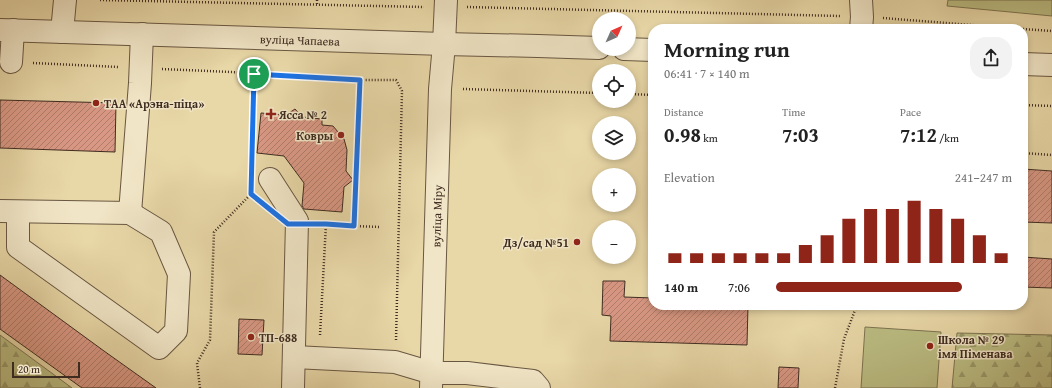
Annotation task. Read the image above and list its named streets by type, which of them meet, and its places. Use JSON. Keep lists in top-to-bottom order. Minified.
{"streets":{"street":["вуліца Чапаева","вуліца Міру"]},"crossings":[["вуліца Чапаева","вуліца Міру"]],"places":{"other":["ТАА «Арэна-піца»","Ковры","Дз/сад №51","ТП-688","Школа № 29 імя Піменава"],"health":["Ясса № 2"]},"scale_bar":"20 m","north":"top right","page":{"map_buttons":["+","−"],"heading":["Morning run","06:41 · 7 × 140 m"],"stats":[["Distance","0.98 km"],["Time","7:03"],["Pace","7:12 /km"]],"chart":["Elevation","241–247 m"],"list":[{"name":"140 m","note":"7:06"}],"scale":"20 m"}}
